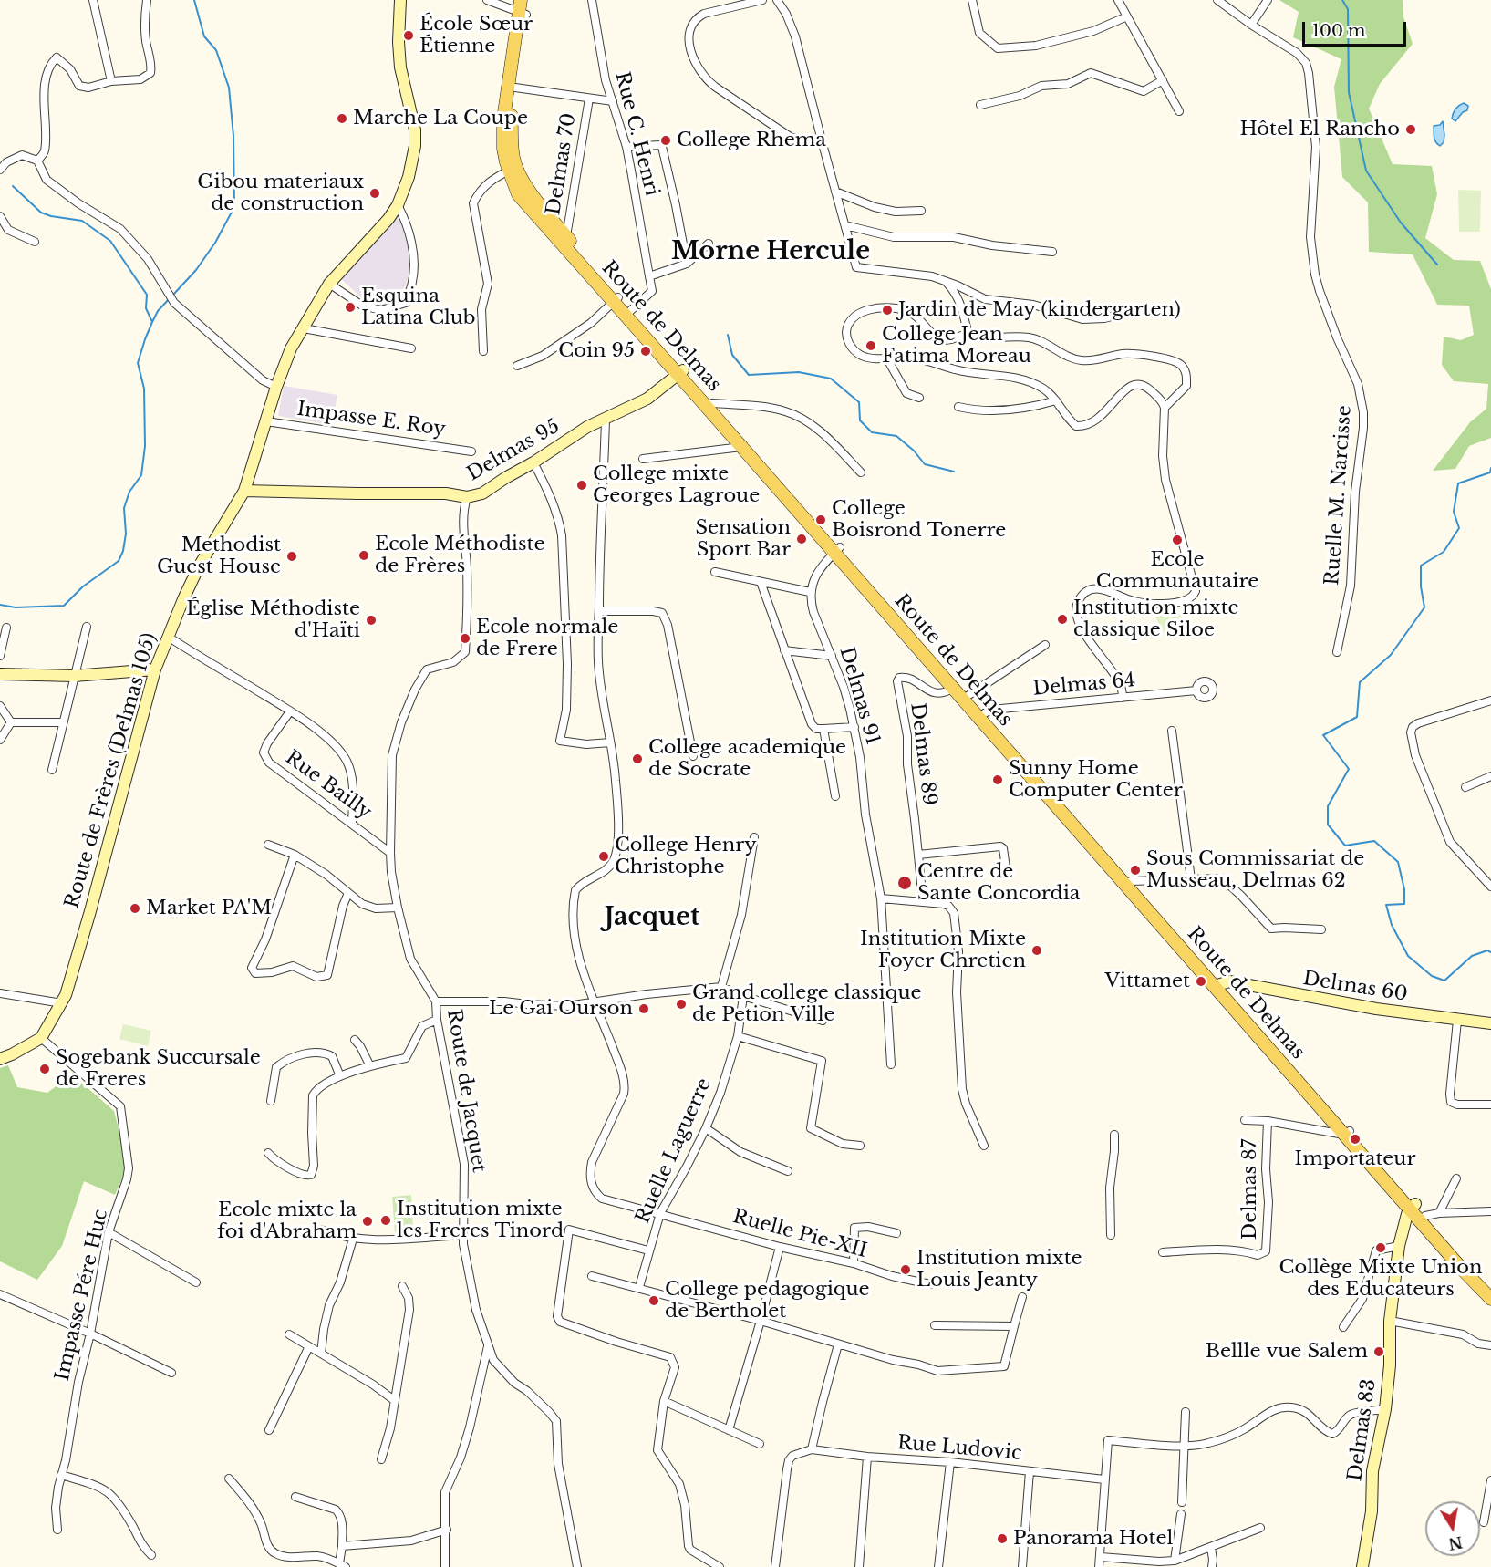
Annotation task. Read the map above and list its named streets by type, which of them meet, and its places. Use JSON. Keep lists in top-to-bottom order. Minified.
{"streets":{"main road":["Route de Delmas"],"street":["Rue C. Henri","Delmas 70","Impasse E. Roy","Delmas 95","Ruelle M. Narcisse","Delmas 64","Delmas 91","Delmas 89","Route de Frères (Delmas 105)","Rue Bailly","Delmas 60","Route de Jacquet","Ruelle Laguerre","Delmas 87","Ruelle Pie-XII","Impasse Pére Huc","Delmas 83","Rue Ludovic"]},"crossings":[["Delmas 70","Route de Delmas"],["Route de Delmas","Delmas 95"],["Route de Delmas","Delmas 64"],["Route de Delmas","Delmas 89"],["Route de Delmas","Delmas 60"],["Route de Delmas","Delmas 87"],["Route de Delmas","Delmas 83"],["Impasse E. Roy","Route de Frères (Delmas 105)"],["Delmas 95","Route de Frères (Delmas 105)"],["Delmas 95","Route de Jacquet"],["Delmas 95","Ruelle Pie-XII"],["Route de Frères (Delmas 105)","Impasse Pére Huc"],["Rue Bailly","Route de Jacquet"],["Ruelle Laguerre","Ruelle Pie-XII"]],"districts":["Morne Hercule","Jacquet"],"places":["École Sœur Étienne","Marche La Coupe","Hôtel El Rancho","College Rhema","Gibou materiaux de construction","Esquina Latina Club","Jardin de May (kindergarten)","College Jean Fatima Moreau","Coin 95","College mixte Georges Lagroue","College Boisrond Tonerre","Sensation Sport Bar","Ecole Communautaire","Ecole Méthodiste de Frères","Methodist Guest House","Institution mixte classique Siloe","Église Méthodiste d'Haïti","Ecole normale de Frere","College academique de Socrate","Sunny Home Computer Center","College Henry Christophe","Sous Commissariat de Musseau, Delmas 62","Centre de Sante Concordia","Market PA'M","Institution Mixte Foyer Chretien","Vittamet","Grand college classique de Petion Ville","Le Gai Ourson","Sogebank Succursale de Freres","Importateur","Institution mixte les Freres Tinord","Ecole mixte la foi d'Abraham","Collège Mixte Union des Educateurs","Institution mixte Louis Jeanty","College pedagogique de Bertholet","Bellle vue Salem","Panorama Hotel"],"scale_bar":"100 m","north":"bottom"}
